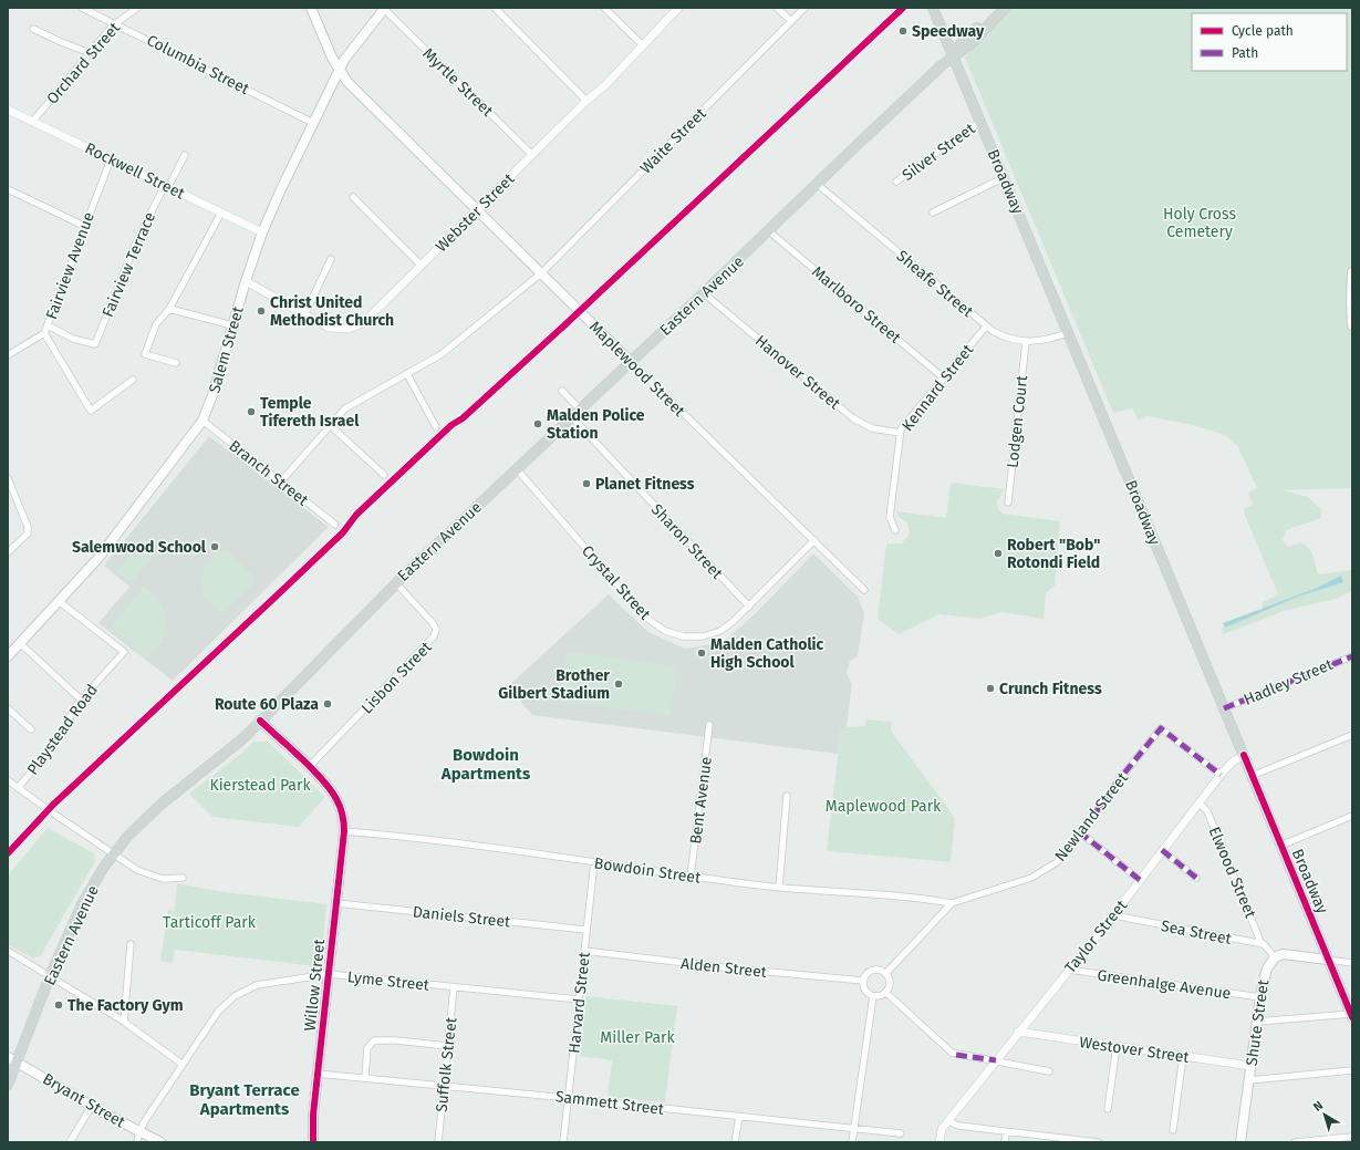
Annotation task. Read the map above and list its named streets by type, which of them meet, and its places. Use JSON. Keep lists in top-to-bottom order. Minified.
{"streets":{"main road":["Broadway","Eastern Avenue","Salem Street","Maplewood Street","Willow Street","Shute Street","Bryant Street"],"street":["Orchard Street","Columbia Street","Myrtle Street","Waite Street","Silver Street","Rockwell Street","Webster Street","Fairview Terrace","Fairview Avenue","Sheafe Street","Marlboro Street","Hanover Street","Kennard Street","Lodgen Court","Branch Street","Sharon Street","Crystal Street","Lisbon Street","Hadley Street","Playstead Road","Bent Avenue","Newland Street","Bowdoin Street","Elwood Street","Daniels Street","Sea Street","Taylor Street","Alden Street","Lyme Street","Greenhalge Avenue","Harvard Street","Westover Street","Suffolk Street","Sammett Street"]},"crossings":[["Orchard Street","Columbia Street"],["Orchard Street","Rockwell Street"],["Columbia Street","Salem Street"],["Myrtle Street","Webster Street"],["Myrtle Street","Salem Street"],["Waite Street","Maplewood Street"],["Waite Street","Branch Street"],["Silver Street","Broadway"],["Rockwell Street","Fairview Terrace"],["Rockwell Street","Fairview Avenue"],["Rockwell Street","Salem Street"],["Broadway","Sheafe Street"],["Broadway","Eastern Avenue"],["Broadway","Hadley Street"],["Broadway","Taylor Street"],["Webster Street","Salem Street"],["Webster Street","Maplewood Street"],["Fairview Terrace","Fairview Avenue"],["Sheafe Street","Eastern Avenue"],["Sheafe Street","Kennard Street"],["Sheafe Street","Lodgen Court"],["Eastern Avenue","Marlboro Street"],["Eastern Avenue","Maplewood Street"],["Eastern Avenue","Hanover Street"],["Eastern Avenue","Sharon Street"],["Eastern Avenue","Crystal Street"],["Eastern Avenue","Lisbon Street"],["Eastern Avenue","Willow Street"],["Eastern Avenue","Bryant Street"],["Marlboro Street","Kennard Street"],["Salem Street","Maplewood Street"],["Salem Street","Branch Street"],["Salem Street","Playstead Road"],["Maplewood Street","Crystal Street"],["Hanover Street","Kennard Street"],["Sharon Street","Crystal Street"],["Lisbon Street","Willow Street"],["Bent Avenue","Bowdoin Street"],["Newland Street","Bowdoin Street"],["Newland Street","Taylor Street"],["Newland Street","Alden Street"],["Bowdoin Street","Willow Street"],["Bowdoin Street","Harvard Street"],["Elwood Street","Sea Street"],["Elwood Street","Taylor Street"],["Daniels Street","Willow Street"],["Daniels Street","Harvard Street"],["Sea Street","Taylor Street"],["Taylor Street","Greenhalge Avenue"],["Taylor Street","Westover Street"],["Alden Street","Harvard Street"],["Lyme Street","Willow Street"],["Lyme Street","Harvard Street"],["Lyme Street","Suffolk Street"],["Lyme Street","Bryant Street"],["Greenhalge Avenue","Shute Street"],["Willow Street","Sammett Street"],["Harvard Street","Sammett Street"],["Shute Street","Westover Street"],["Suffolk Street","Sammett Street"]],"districts":["Bowdoin Apartments","Bryant Terrace Apartments"],"parks":["Holy Cross Cemetery","Kierstead Park","Maplewood Park","Tarticoff Park","Miller Park"],"places":["Speedway","Christ United Methodist Church","Temple Tifereth Israel","Malden Police Station","Planet Fitness","Salemwood School","Robert \"Bob\" Rotondi Field","Malden Catholic High School","Brother Gilbert Stadium","Crunch Fitness","Route 60 Plaza","The Factory Gym"],"legend":["Cycle path","Path"],"north":"top left"}
